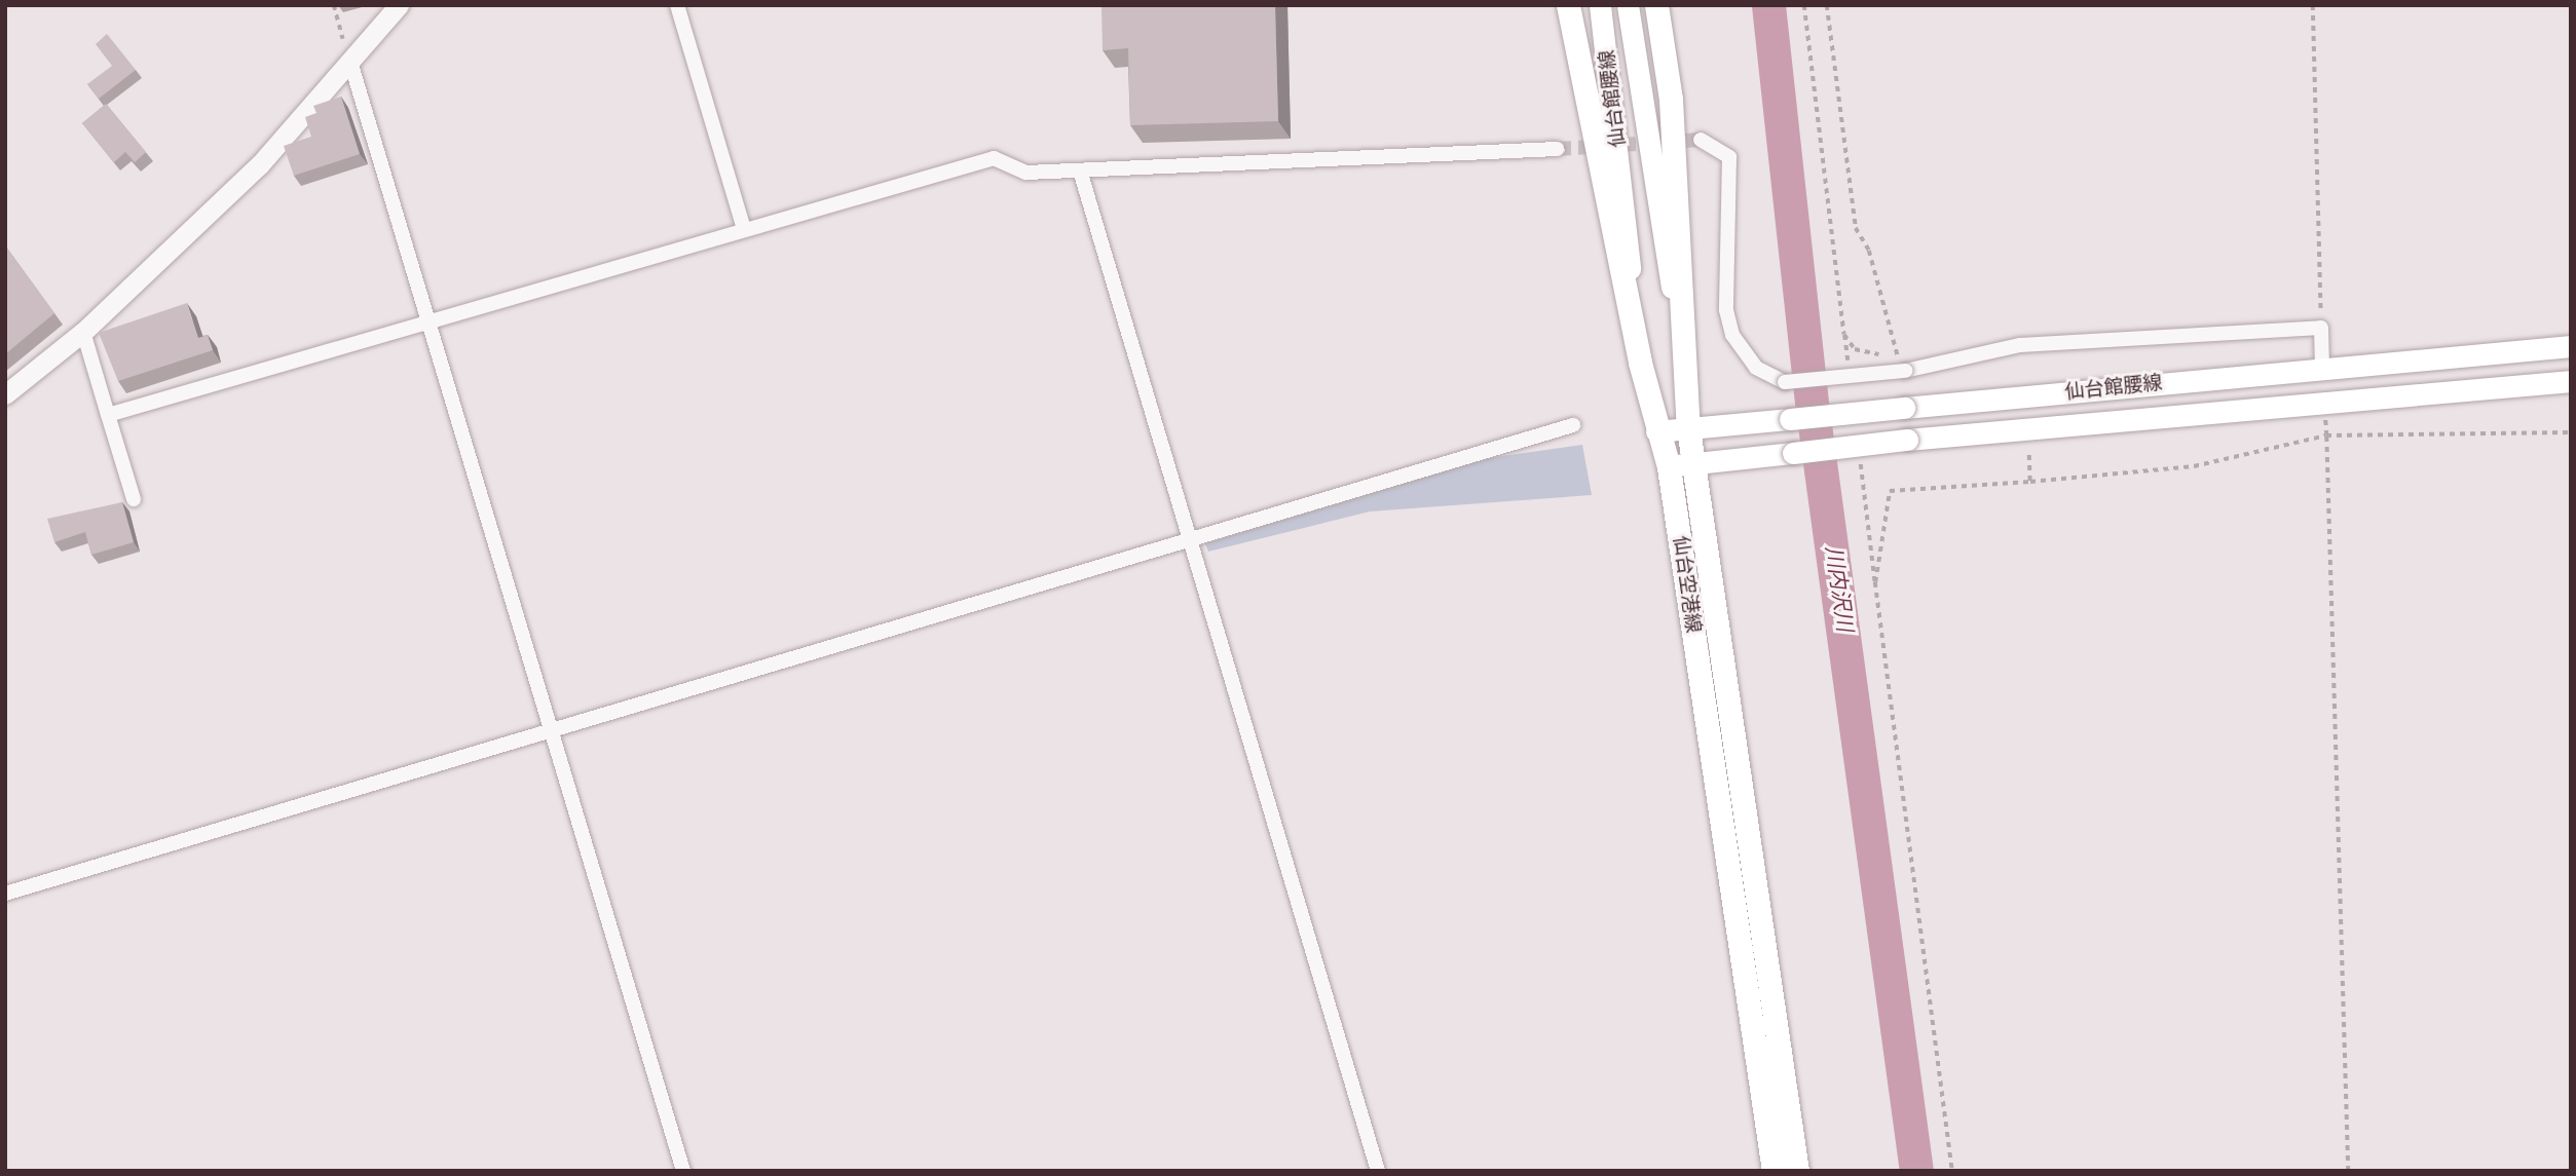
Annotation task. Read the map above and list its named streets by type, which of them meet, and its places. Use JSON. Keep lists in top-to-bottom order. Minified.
{"streets":{"main road":["仙台館腰線","仙台空港線"]},"crossings":[["仙台館腰線","仙台空港線"]],"water":["川内沢川"]}
